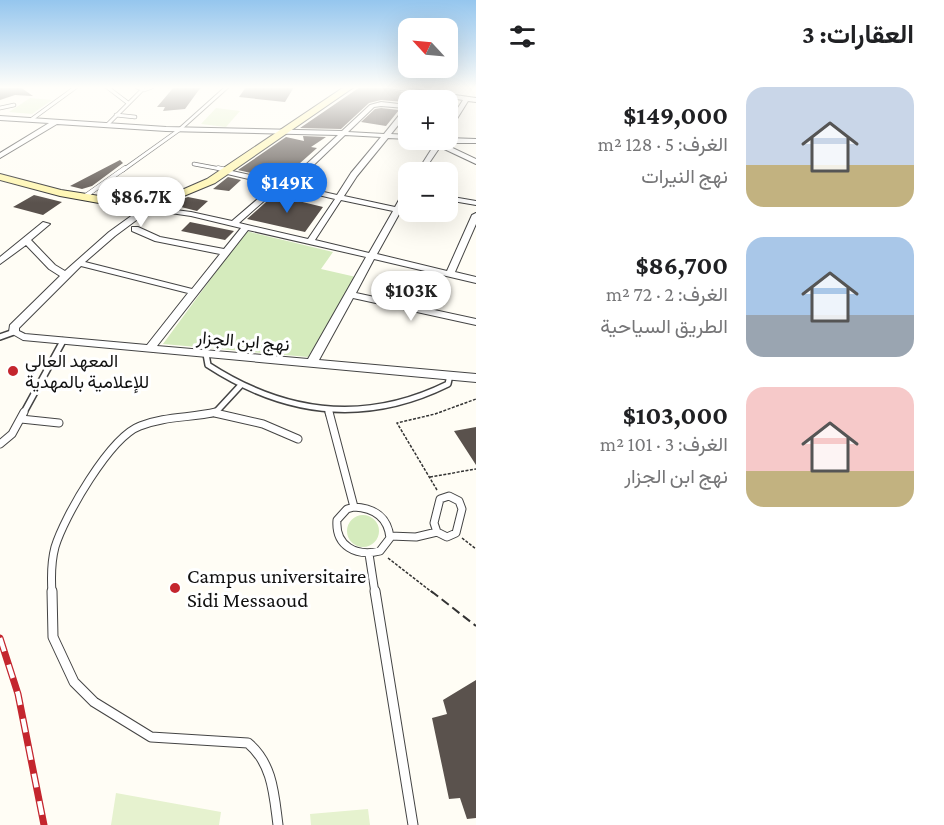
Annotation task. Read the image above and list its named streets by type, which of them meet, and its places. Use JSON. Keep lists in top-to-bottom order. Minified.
{"streets":{"street":["نهج ابن الجزار"]},"places":["المعهد العالي للإعلامية بالمهدية","Campus universitaire Sidi Messaoud"],"north":"top left","page":{"heading":"العقارات: 3","map_buttons":["+","−"],"list":[{"name":"$149,000","note":"الغرف: 5 · 128 m² · نهج النيرات"},{"name":"$86,700","note":"الغرف: 2 · 72 m² · الطريق السياحية"},{"name":"$103,000","note":"الغرف: 3 · 101 m² · نهج ابن الجزار"}],"price":["$149K","$86.7K","$103K"]}}
